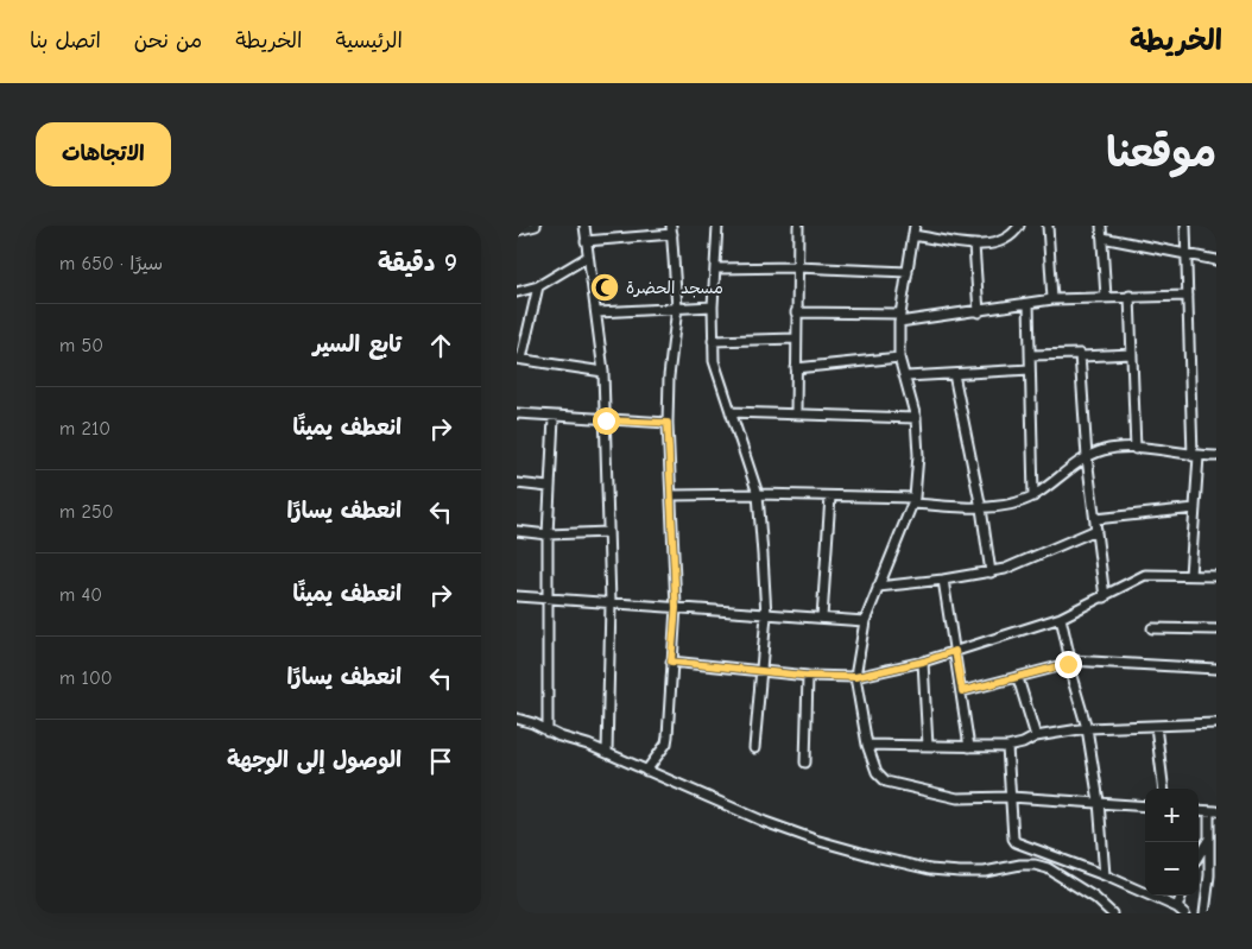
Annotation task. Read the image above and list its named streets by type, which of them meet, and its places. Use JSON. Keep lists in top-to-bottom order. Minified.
{"places":{"mosque":["مسجد الحضرة"]},"page":{"header":"الخريطة","nav":["الرئيسية","الخريطة","من نحن","اتصل بنا"],"title":"موقعنا","buttons":"الاتجاهات","heading":["9 دقيقة","سيرًا · 650 m"],"list":[["تابع السير","50 m"],["انعطف يمينًا","210 m"],["انعطف يسارًا","250 m"],["انعطف يمينًا","40 m"],["انعطف يسارًا","100 m"],"الوصول إلى الوجهة"],"map_buttons":["+","−"]}}
